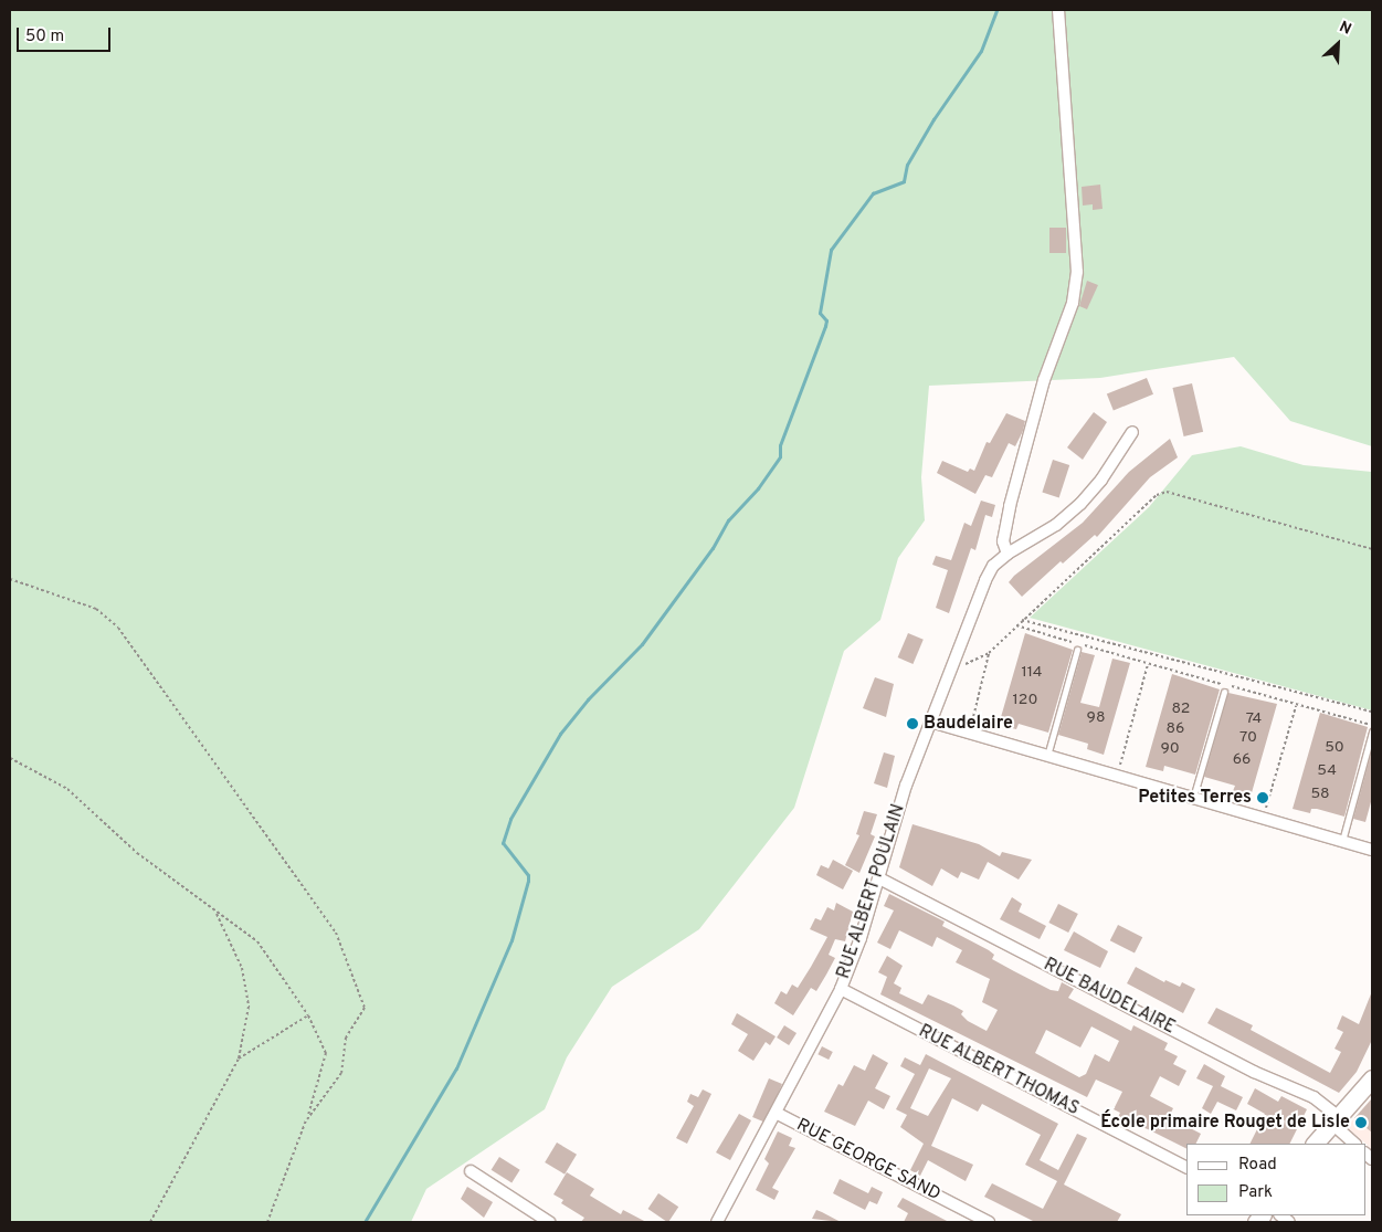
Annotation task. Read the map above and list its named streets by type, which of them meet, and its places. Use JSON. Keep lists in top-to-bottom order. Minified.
{"streets":{"street":["RUE ALBERT POULAIN","RUE BAUDELAIRE","RUE ALBERT THOMAS","RUE GEORGE SAND"]},"crossings":[["RUE ALBERT POULAIN","RUE BAUDELAIRE"],["RUE ALBERT POULAIN","RUE ALBERT THOMAS"],["RUE ALBERT POULAIN","RUE GEORGE SAND"]],"places":["Baudelaire","Petites Terres","École primaire Rouget de Lisle"],"house_numbers":["114","120","82","98","74","86","70","50","90","66","54","58"],"legend":["Road","Park"],"scale_bar":"50 m","north":"top right"}
